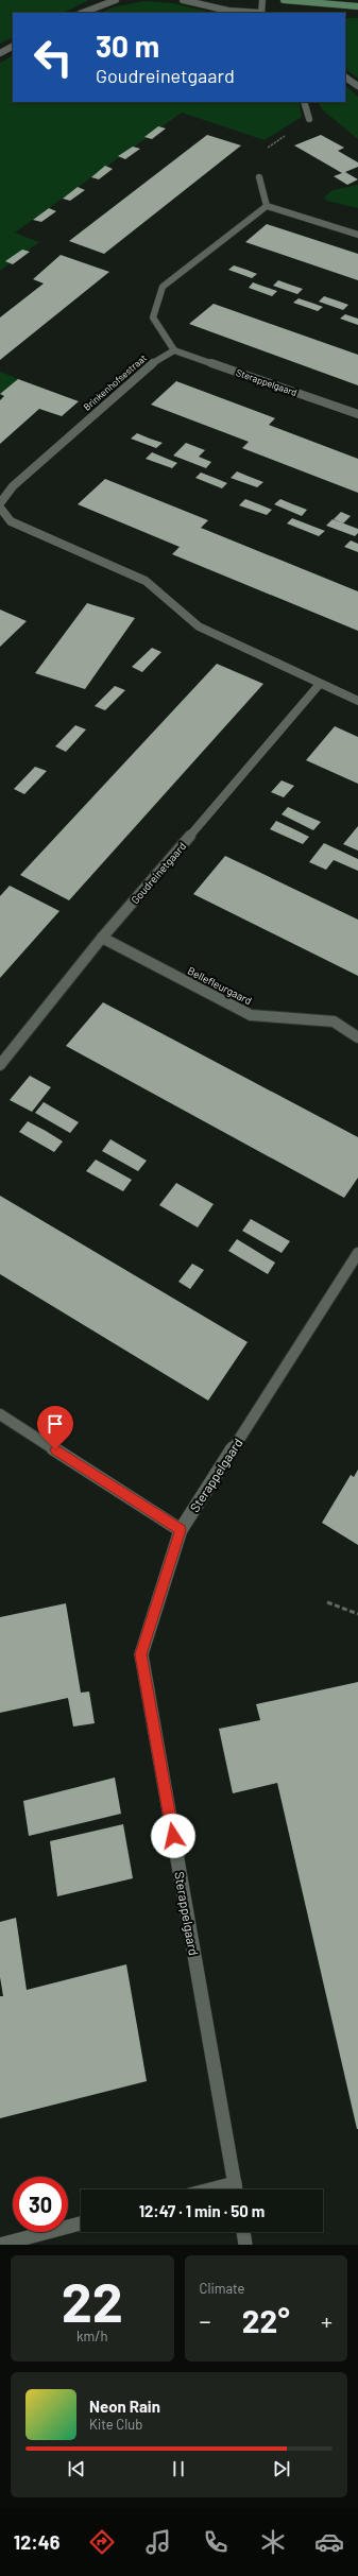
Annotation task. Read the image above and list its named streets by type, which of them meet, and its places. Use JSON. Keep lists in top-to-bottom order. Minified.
{"streets":{"street":["Brinkenhofsestraat","Sterappelgaard","Goudreinetgaard","Bellefleurgaard"]},"crossings":[["Brinkenhofsestraat","Sterappelgaard"],["Goudreinetgaard","Bellefleurgaard"]],"page":{"turn":["30 m","Goudreinetgaard"],"limit":"30","trip":"12:47 · 1 min · 50 m","tile":[["22","km/h"],"Climate"],"heat":["−","22°","+"],"song":["Neon Rain","Kite Club"],"tabs":"12:46"}}
